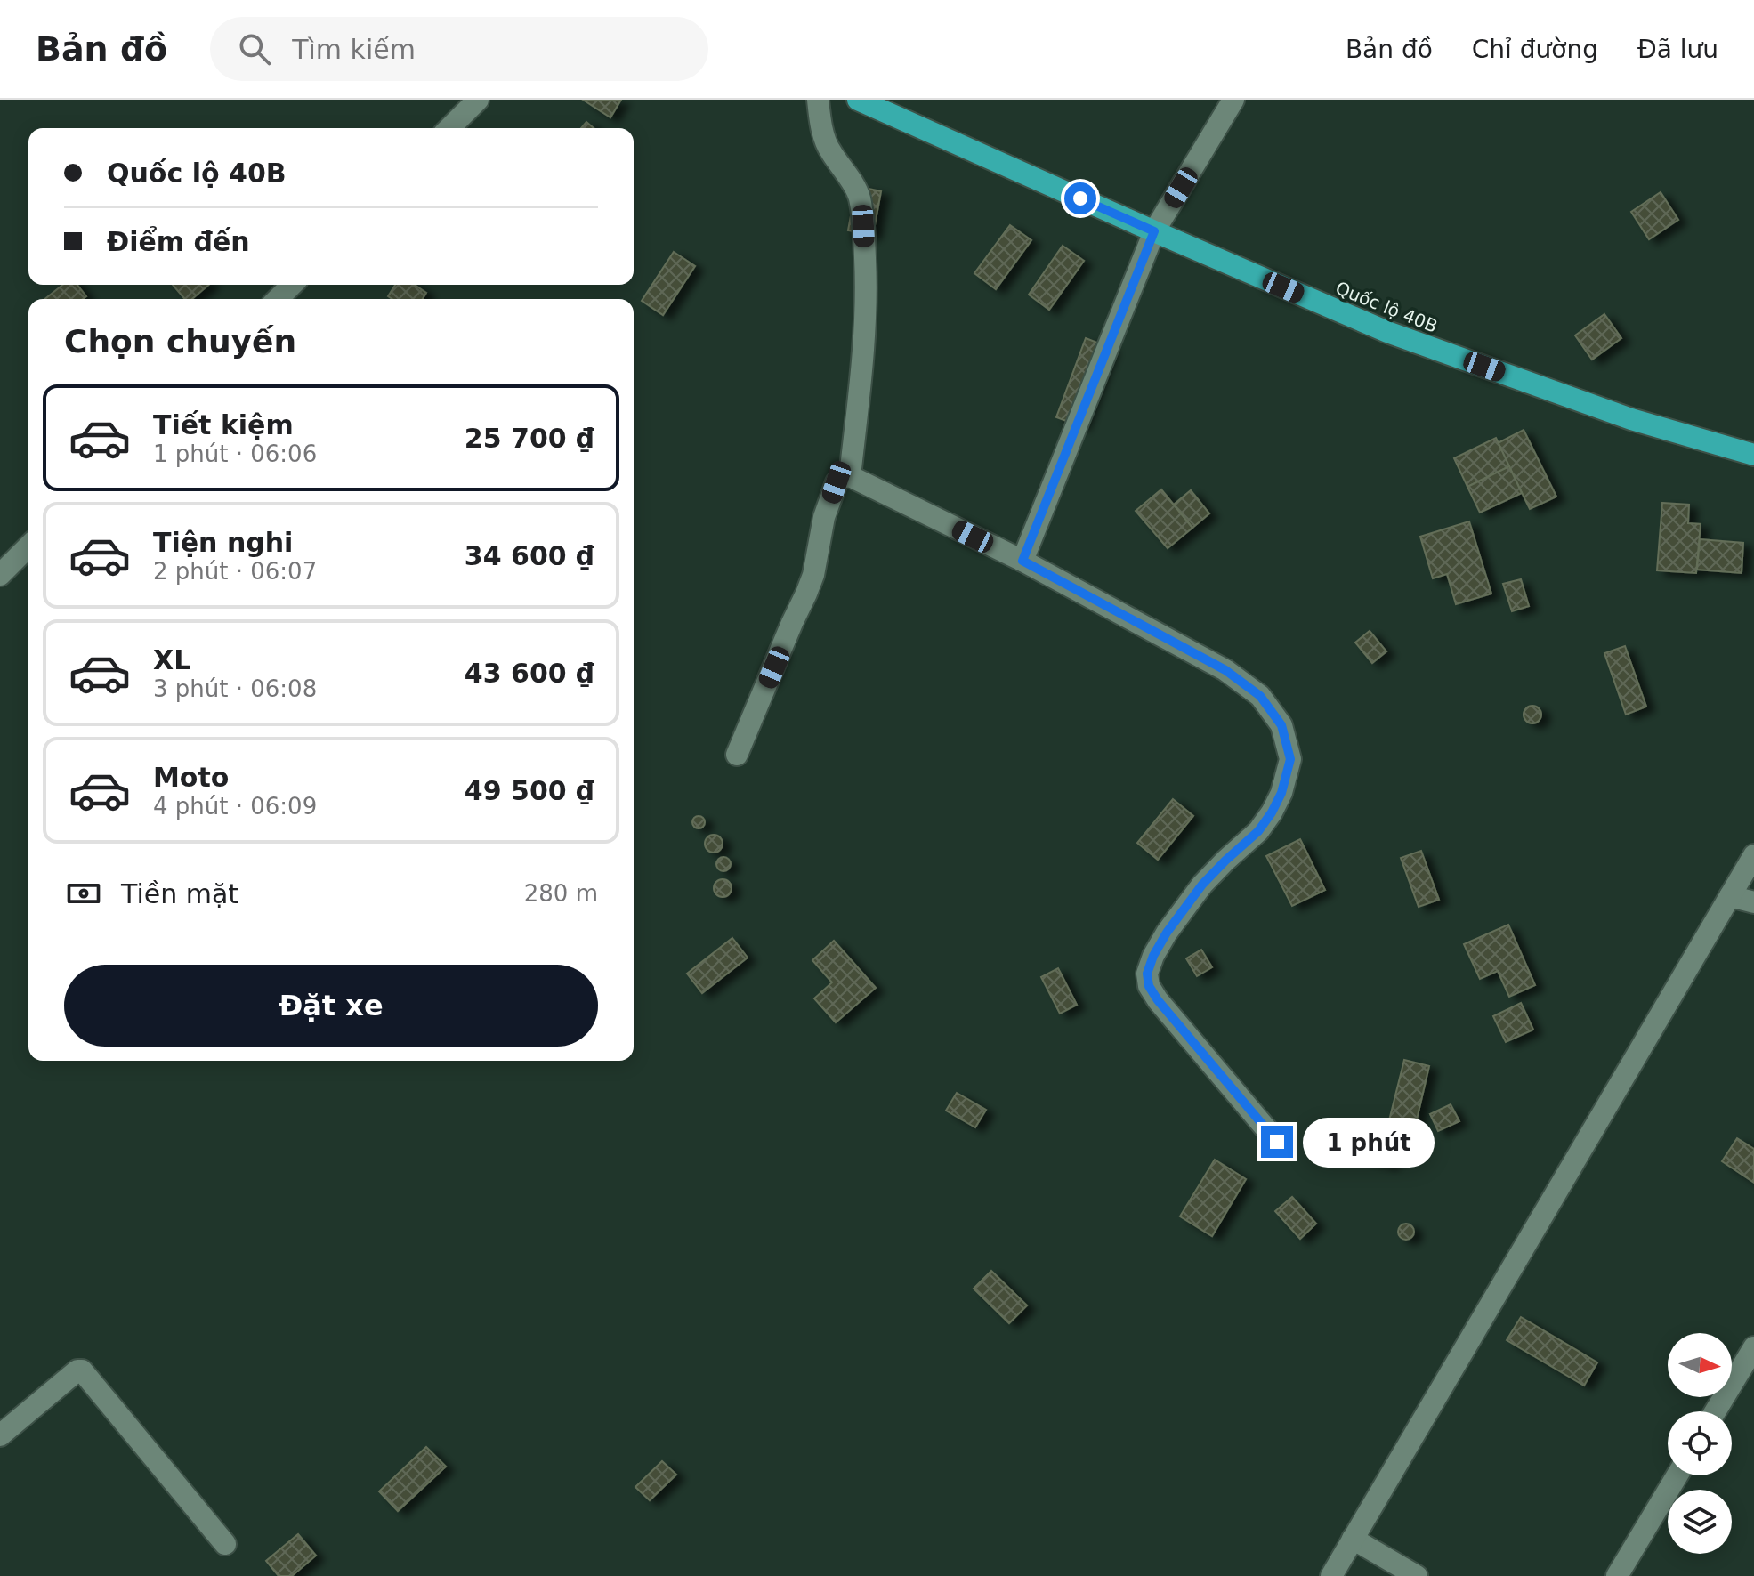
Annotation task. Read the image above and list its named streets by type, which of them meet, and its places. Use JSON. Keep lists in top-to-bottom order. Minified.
{"streets":{"highway":["Quốc lộ 40B"]},"north":"right","page":{"header":"Bản đồ","search":"Tìm kiếm","nav":["Bản đồ","Chỉ đường","Đã lưu"],"banner":["Quốc lộ 40B","Điểm đến"],"heading":"Chọn chuyến","list":[{"name":"Tiết kiệm","note":"1 phút · 06:06","value":"25 700 ₫"},{"name":"Tiện nghi","note":"2 phút · 06:07","value":"34 600 ₫"},{"name":"XL","note":"3 phút · 06:08","value":"43 600 ₫"},{"name":"Moto","note":"4 phút · 06:09","value":"49 500 ₫"}],"pay":["Tiền mặt","280 m"],"buttons":"Đặt xe","bubble":"1 phút"}}
